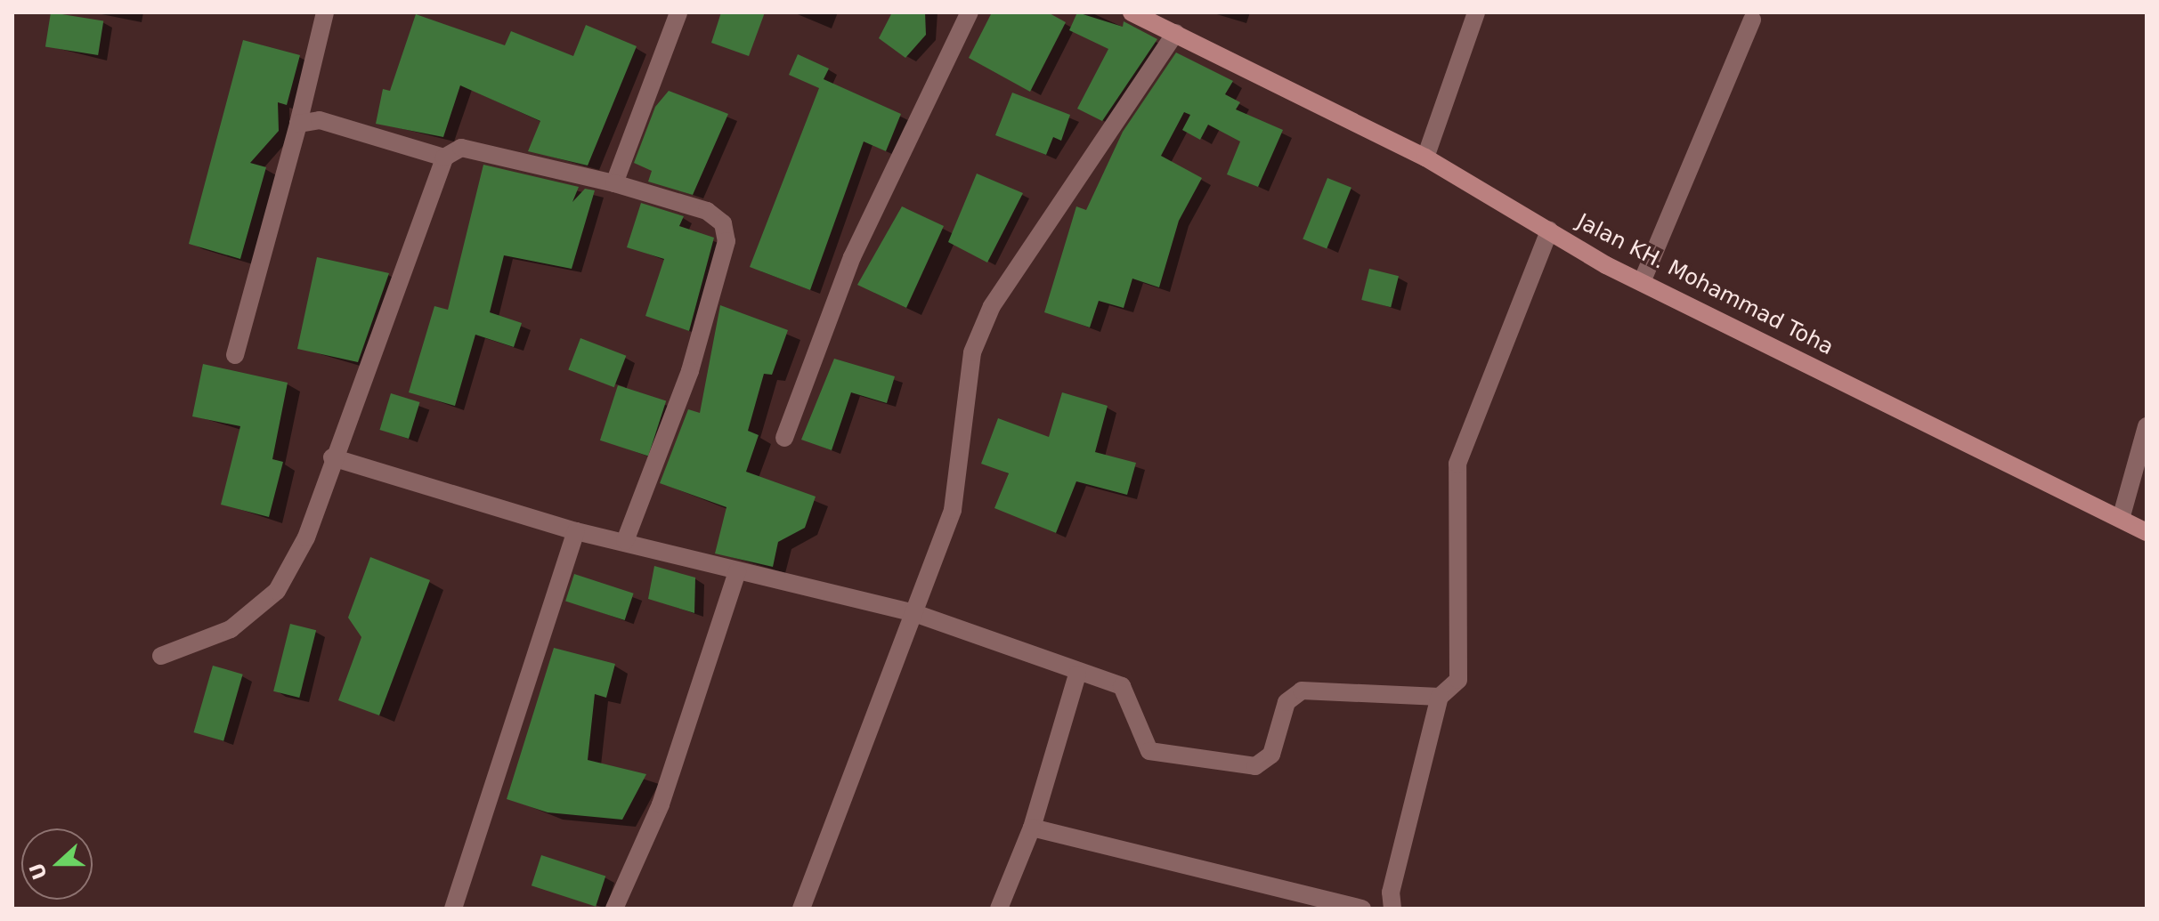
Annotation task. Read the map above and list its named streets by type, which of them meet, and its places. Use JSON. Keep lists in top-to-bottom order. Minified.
{"streets":{"street":["Jalan KH. Mohammad Toha"]},"north":"left"}
